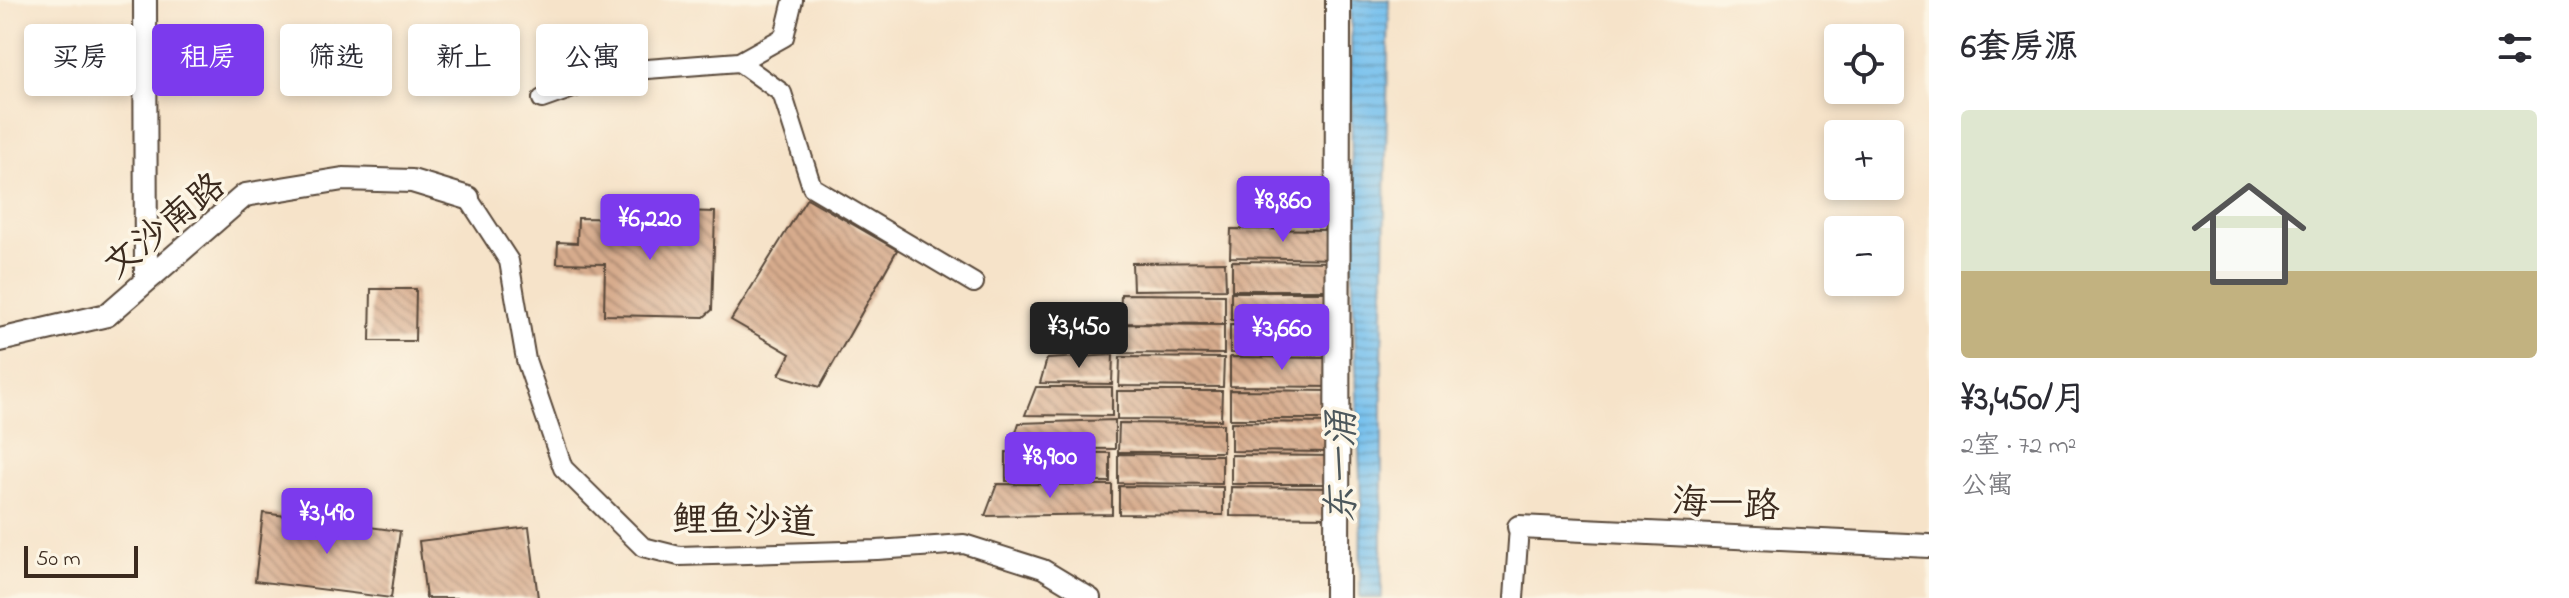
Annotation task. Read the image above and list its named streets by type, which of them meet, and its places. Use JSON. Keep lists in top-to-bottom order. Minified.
{"streets":{"street":["文沙南路","海一路","鲤鱼沙道"]},"crossings":[["文沙南路","鲤鱼沙道"]],"water":["东一涌"],"scale_bar":"50 m","page":{"heading":"6套房源","map_buttons":["+","−"],"chip":["买房","租房","筛选","新上","公寓"],"list":[{"name":"¥3,450/月","note":"2室 · 72 m² · 公寓"}],"price":["¥8,860","¥6,220","¥3,450","¥3,660","¥8,900","¥3,490"],"scale":"50 m"}}
